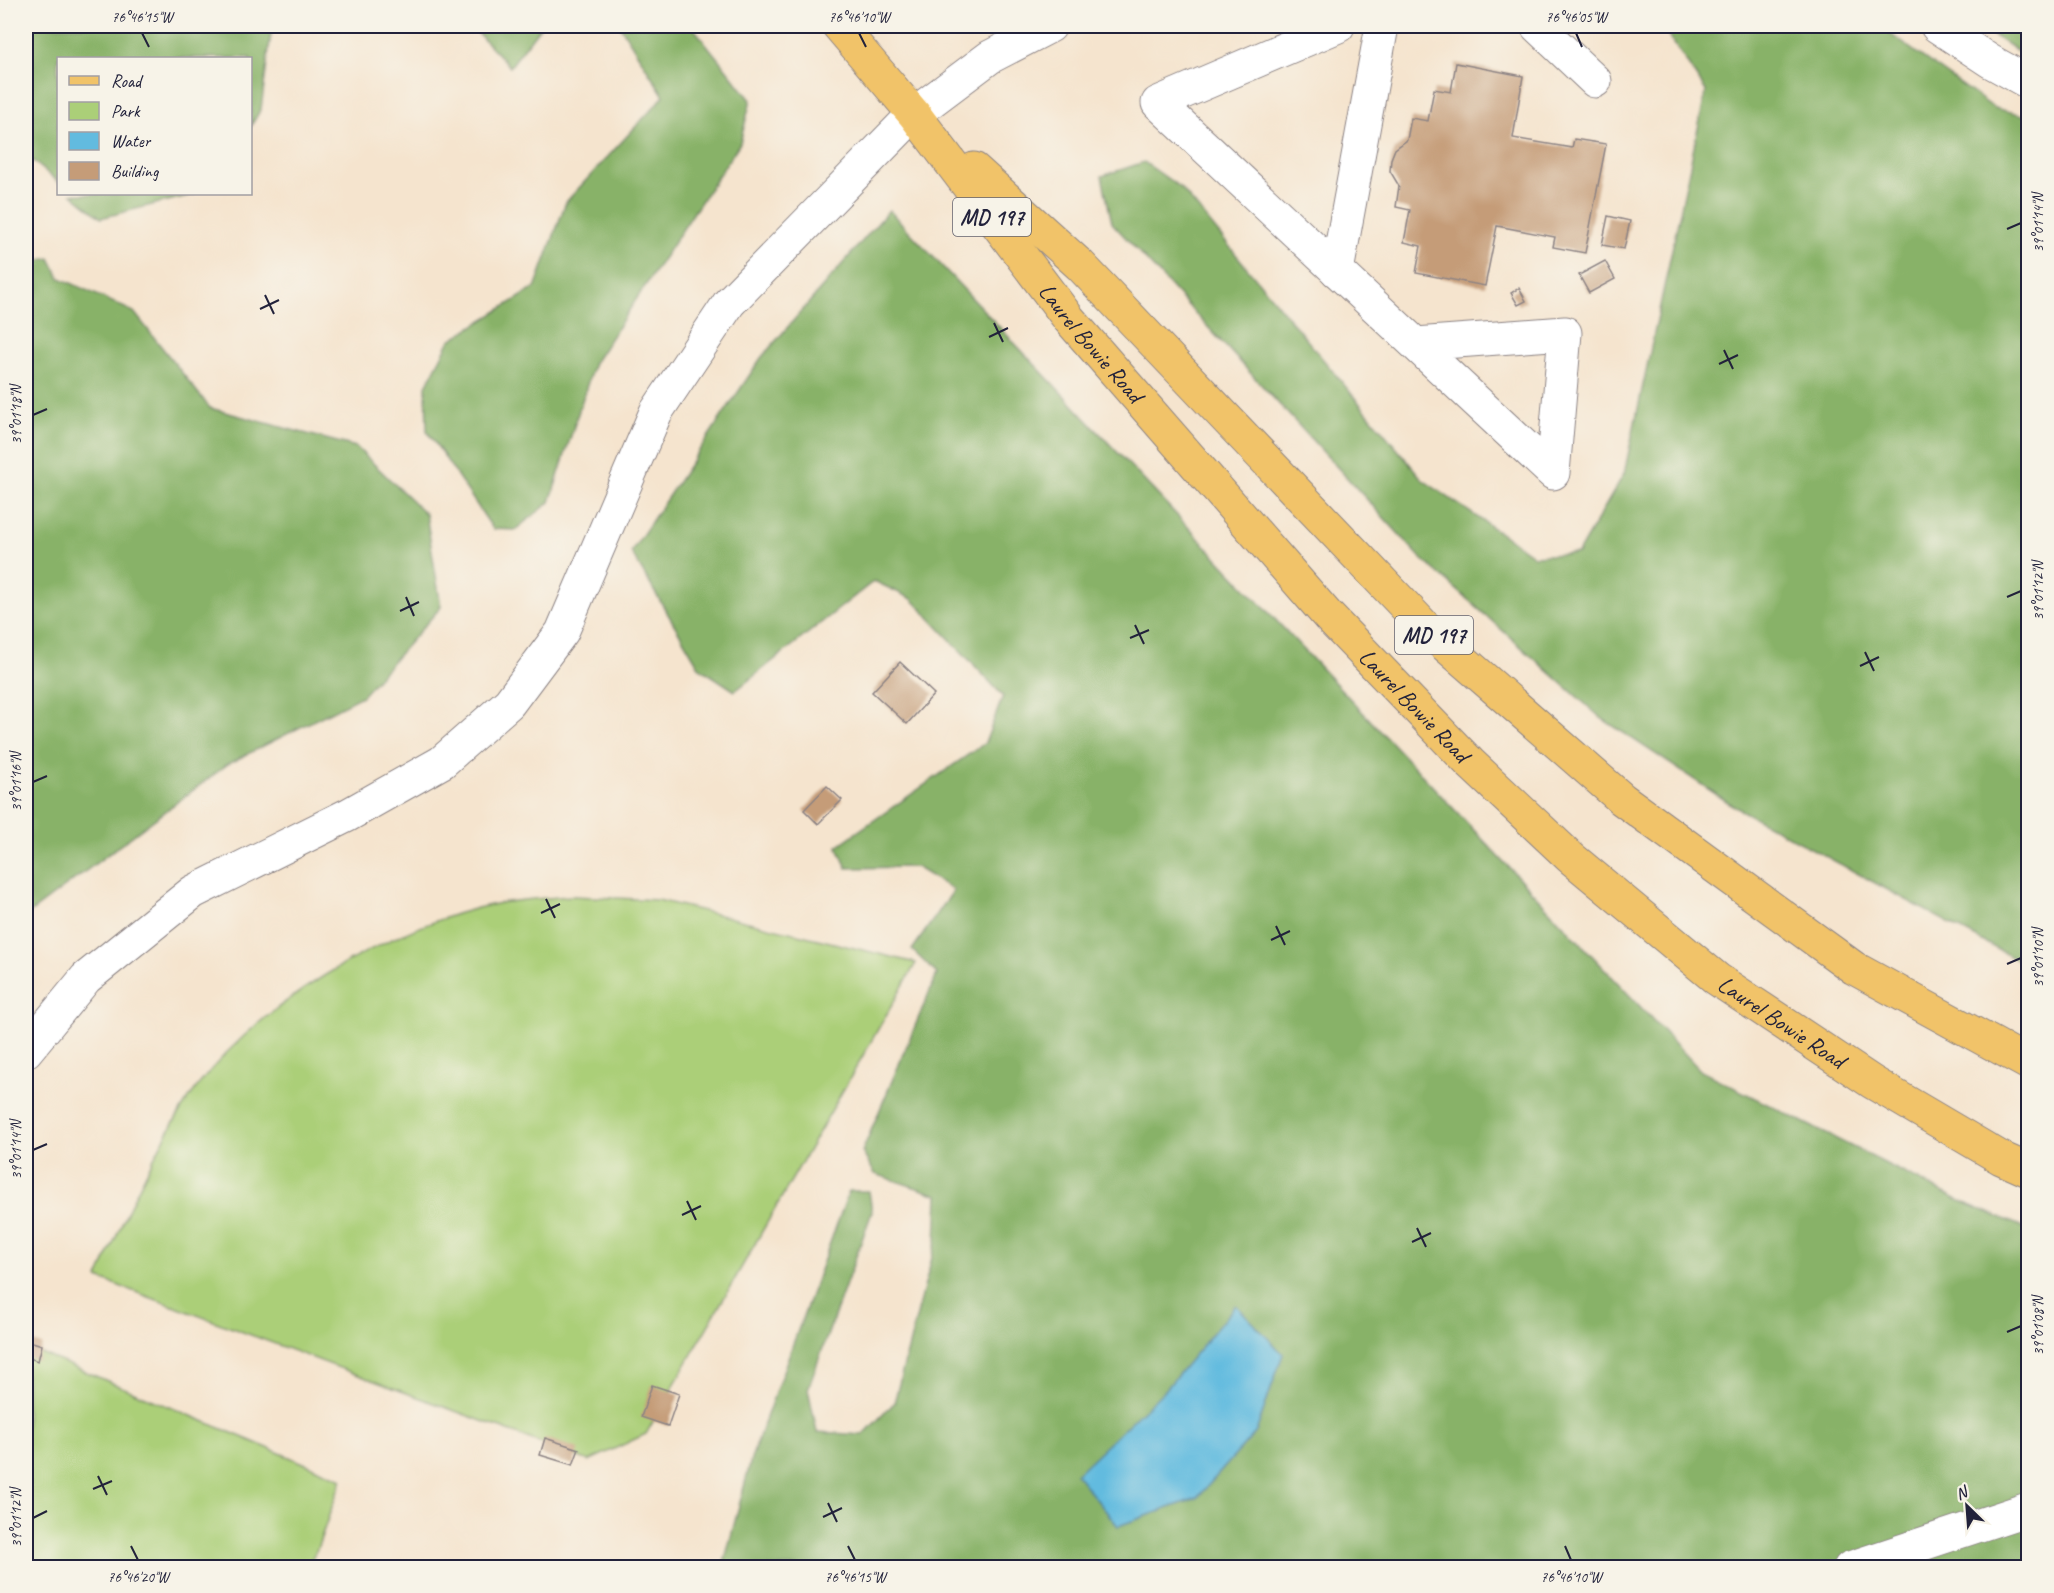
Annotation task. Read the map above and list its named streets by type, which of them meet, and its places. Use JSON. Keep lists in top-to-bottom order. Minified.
{"streets":{"main road":["MD 197","Laurel Bowie Road"]},"legend":["Road","Park","Water","Building"],"north":"top left","coordinates":["76°46'15\"W","76°46'10\"W","76°46'05\"W","39°01'14\"N","39°01'18\"N","39°01'12\"N","39°01'16\"N","39°01'10\"N","39°01'08\"N","76°46'20\"W"]}
